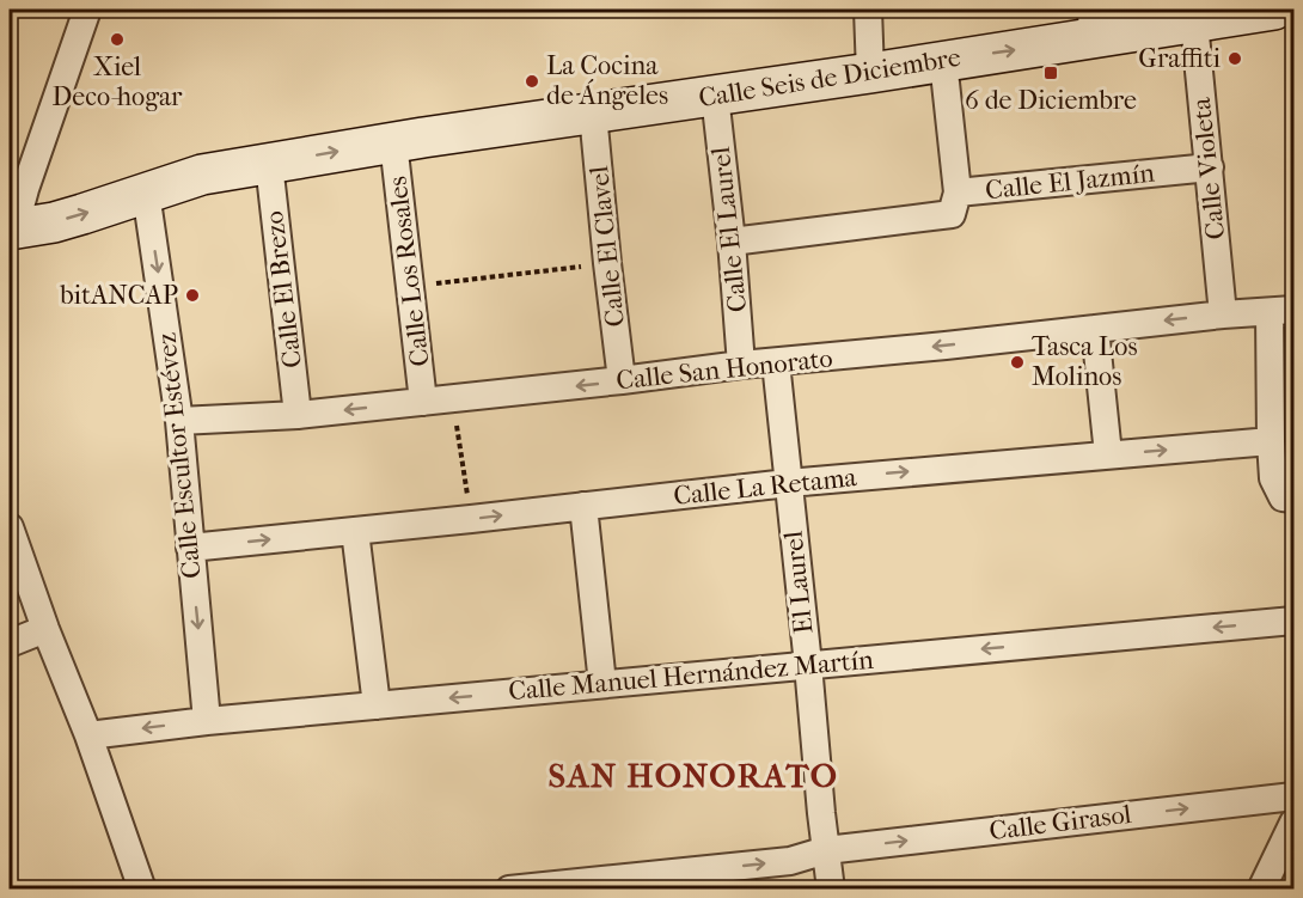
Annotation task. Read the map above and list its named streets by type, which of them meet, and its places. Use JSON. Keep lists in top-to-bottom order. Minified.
{"streets":{"street":["Calle Seis de Diciembre","Calle Violeta","Calle El Jazmín","Calle El Laurel","Calle El Clavel","Calle Los Rosales","Calle El Brezo","Calle San Honorato","Calle Escultor Estévez","Calle La Retama","El Laurel","Calle Manuel Hernández Martín","Calle Girasol"]},"crossings":[["Calle Seis de Diciembre","Calle Violeta"],["Calle Seis de Diciembre","Calle El Laurel"],["Calle Seis de Diciembre","Calle El Clavel"],["Calle Seis de Diciembre","Calle Los Rosales"],["Calle Seis de Diciembre","Calle El Brezo"],["Calle Seis de Diciembre","Calle Escultor Estévez"],["Calle Violeta","Calle El Jazmín"],["Calle Violeta","Calle San Honorato"],["Calle El Jazmín","Calle El Laurel"],["Calle El Laurel","Calle San Honorato"],["Calle El Clavel","Calle San Honorato"],["Calle Los Rosales","Calle San Honorato"],["Calle El Brezo","Calle San Honorato"],["Calle San Honorato","Calle Escultor Estévez"],["Calle San Honorato","El Laurel"],["Calle Escultor Estévez","Calle La Retama"],["Calle Escultor Estévez","Calle Manuel Hernández Martín"],["Calle La Retama","El Laurel"],["El Laurel","Calle Manuel Hernández Martín"],["El Laurel","Calle Girasol"]],"one_way":["Calle San Honorato","Calle La Retama","Calle Manuel Hernández Martín","Calle Girasol"],"districts":["SAN HONORATO"],"places":{"other":["Xiel Deco-hogar","Graffiti","La Cocina de Ángeles","bitANCAP","Tasca Los Molinos"],"transit":["6 de Diciembre"]}}
